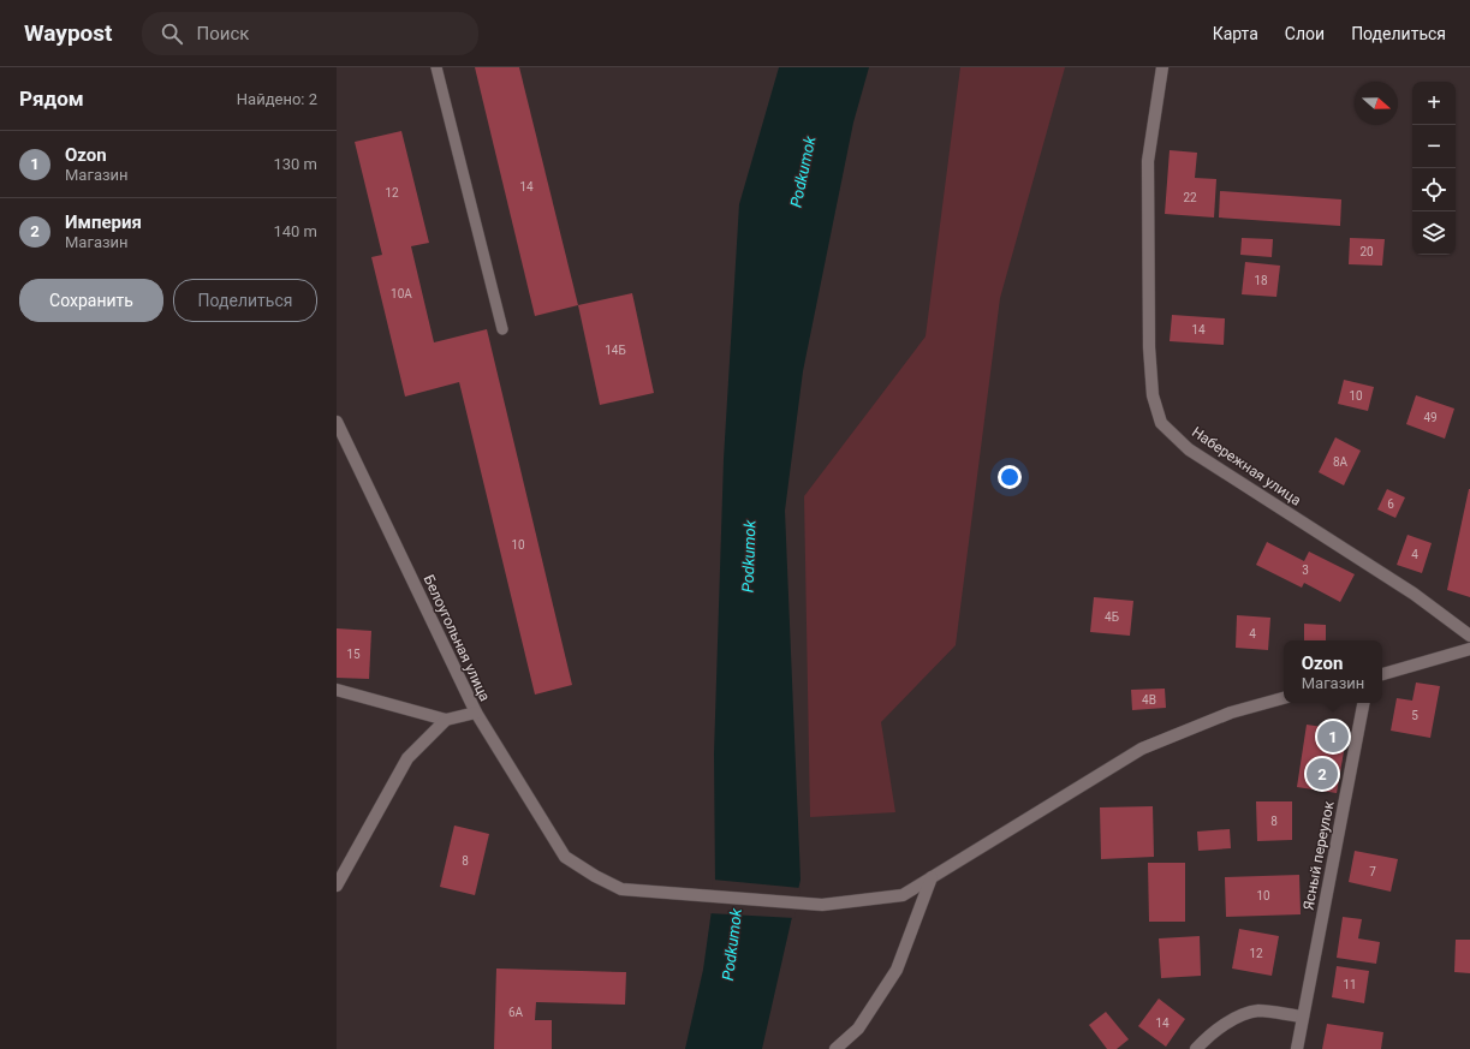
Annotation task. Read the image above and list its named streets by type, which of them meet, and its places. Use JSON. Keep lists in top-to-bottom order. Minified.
{"streets":{"street":["Набережная улица","Белоугольная улица","Ясный переулок"]},"water":["Podkumok"],"house_numbers":["14","12","22","20","18","10А","14","14Б","10","49","8А","6","10","4","3","4Б","4","15","4В","5","8","8","7","10","12","11","6А","14"],"north":"right","page":{"header":"Waypost","search":"Поиск","nav":["Карта","Слои","Поделиться"],"heading":["Рядом","Найдено: 2"],"map_buttons":["+","−"],"list":[{"mark":"1","name":"Ozon","note":"Магазин","value":"130 m"},{"mark":"2","name":"Империя","note":"Магазин","value":"140 m"}],"buttons":["Сохранить","Поделиться"],"popup":["Ozon","Магазин"],"pins":["1","2"]}}
